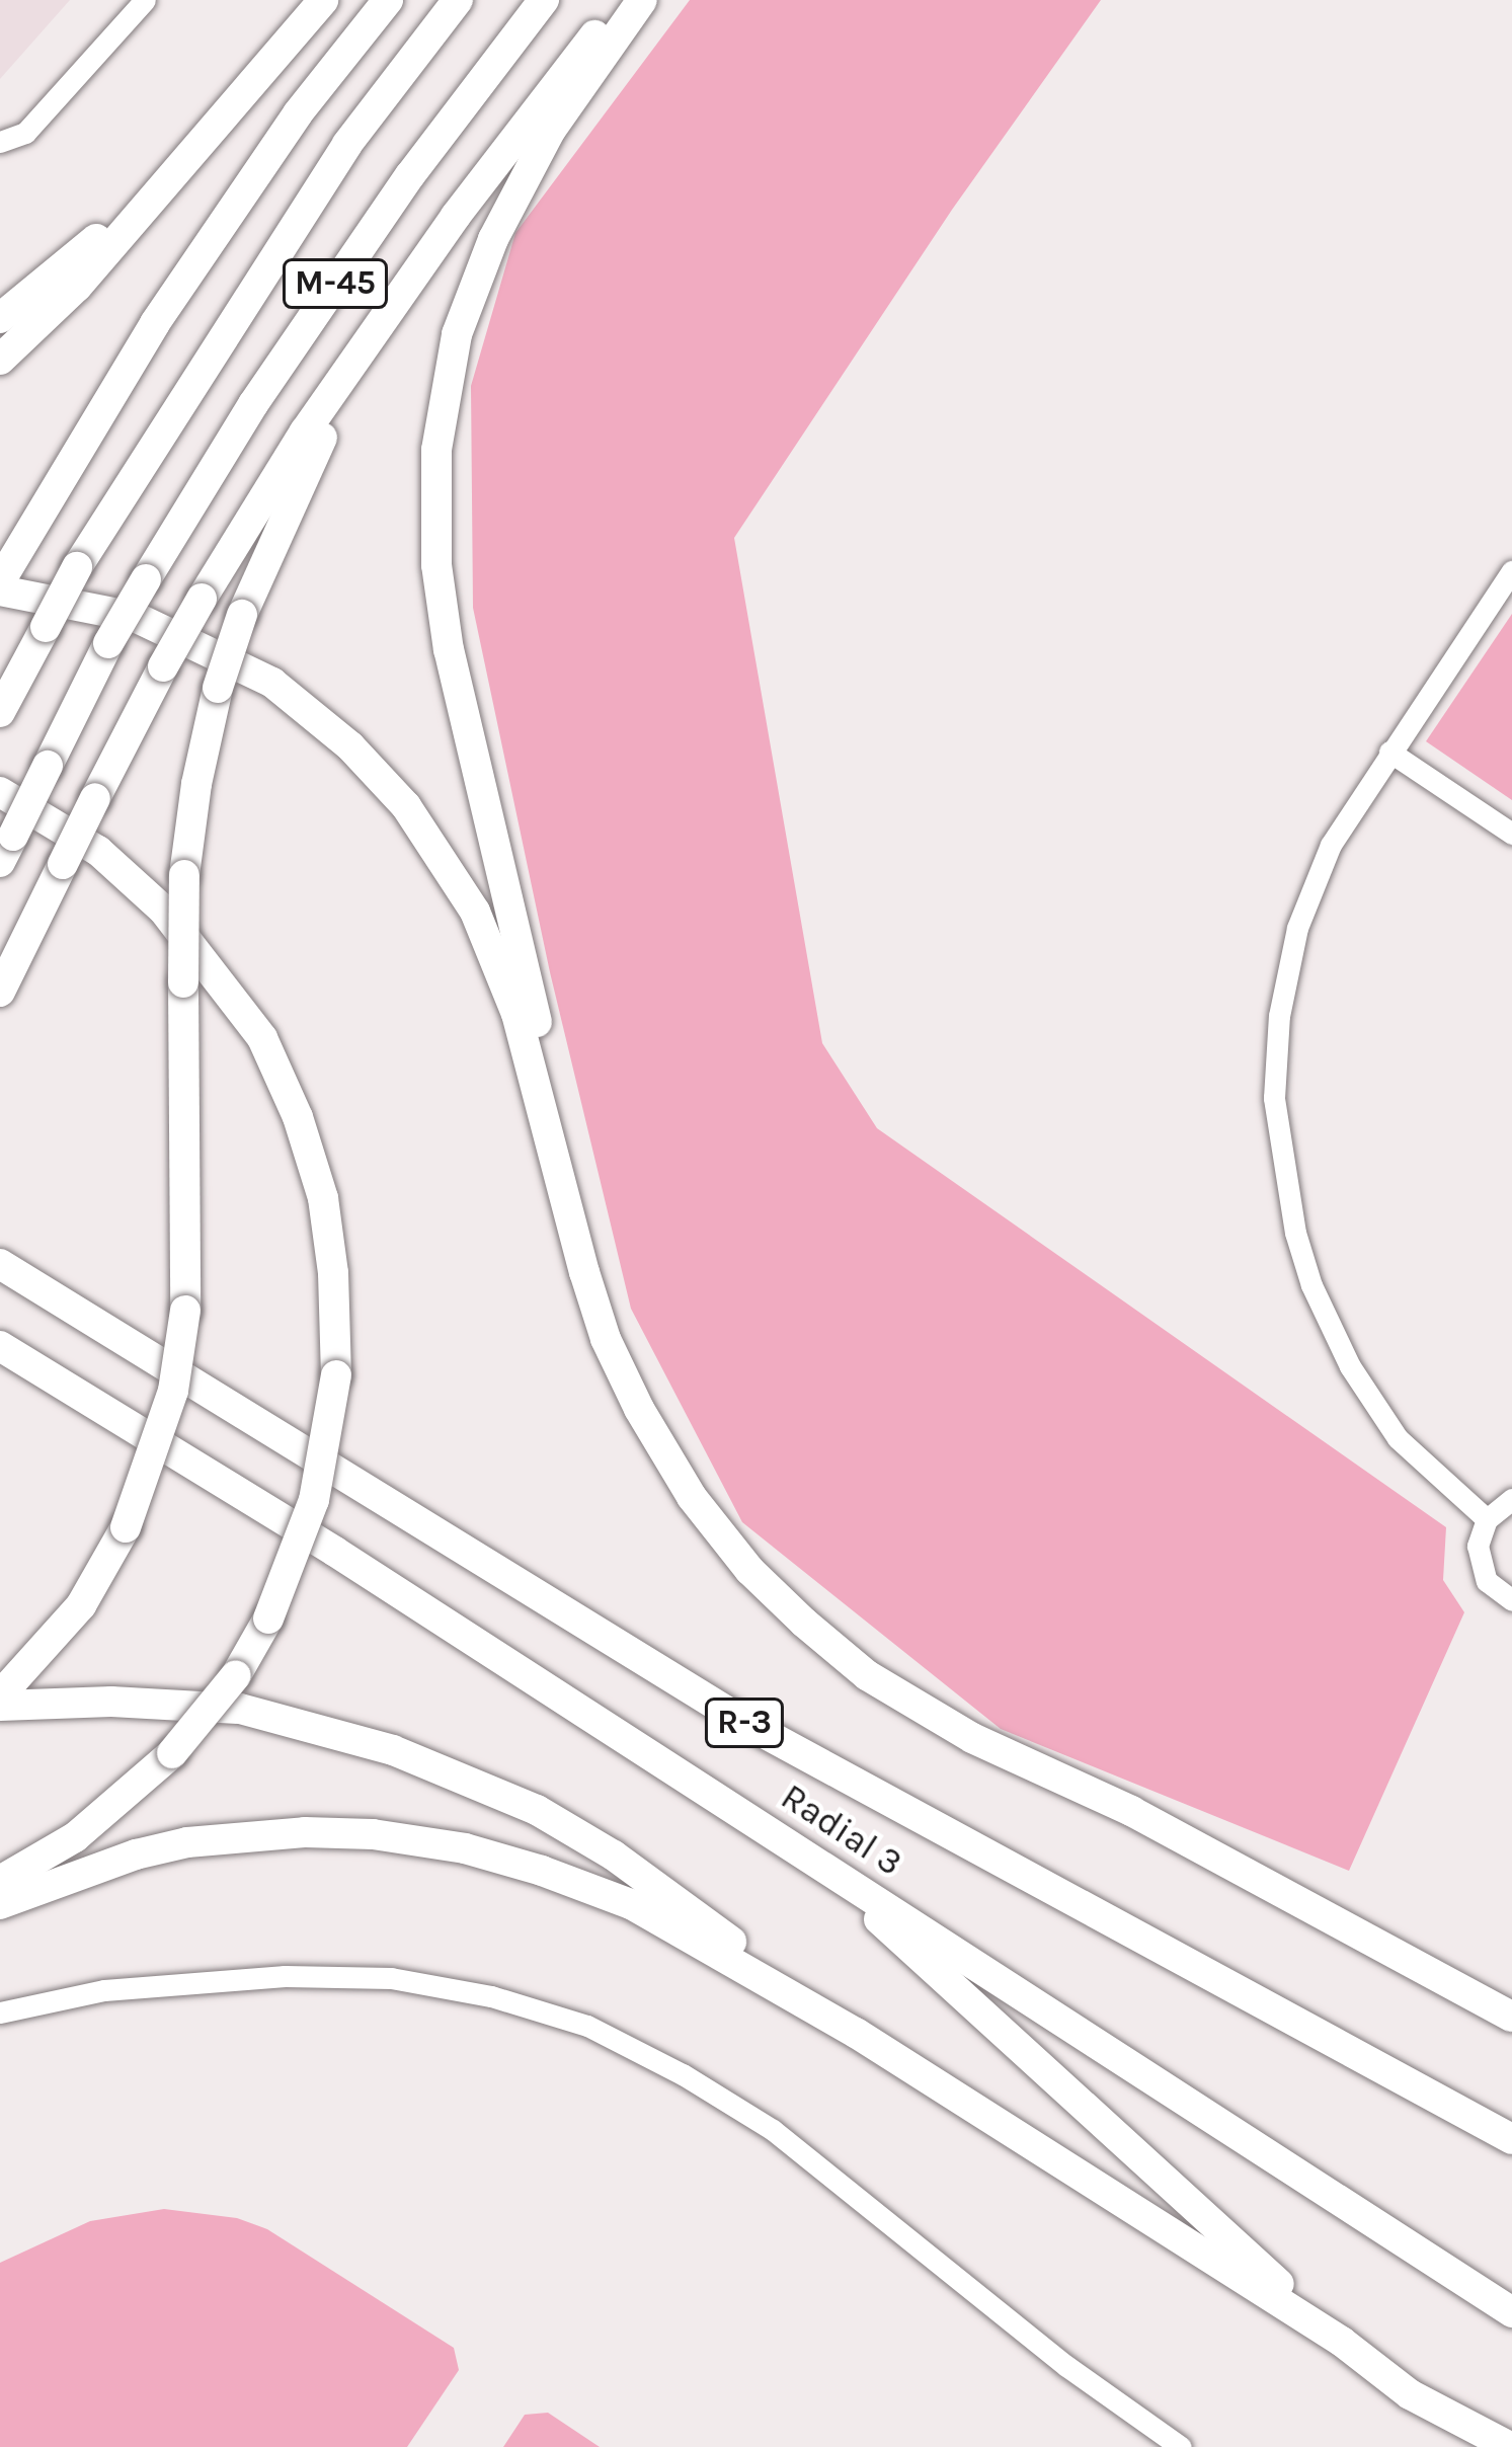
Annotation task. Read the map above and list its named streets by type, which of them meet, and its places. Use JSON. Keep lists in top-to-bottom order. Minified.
{"streets":{"highway":["M-45","R-3","Radial 3"]}}
